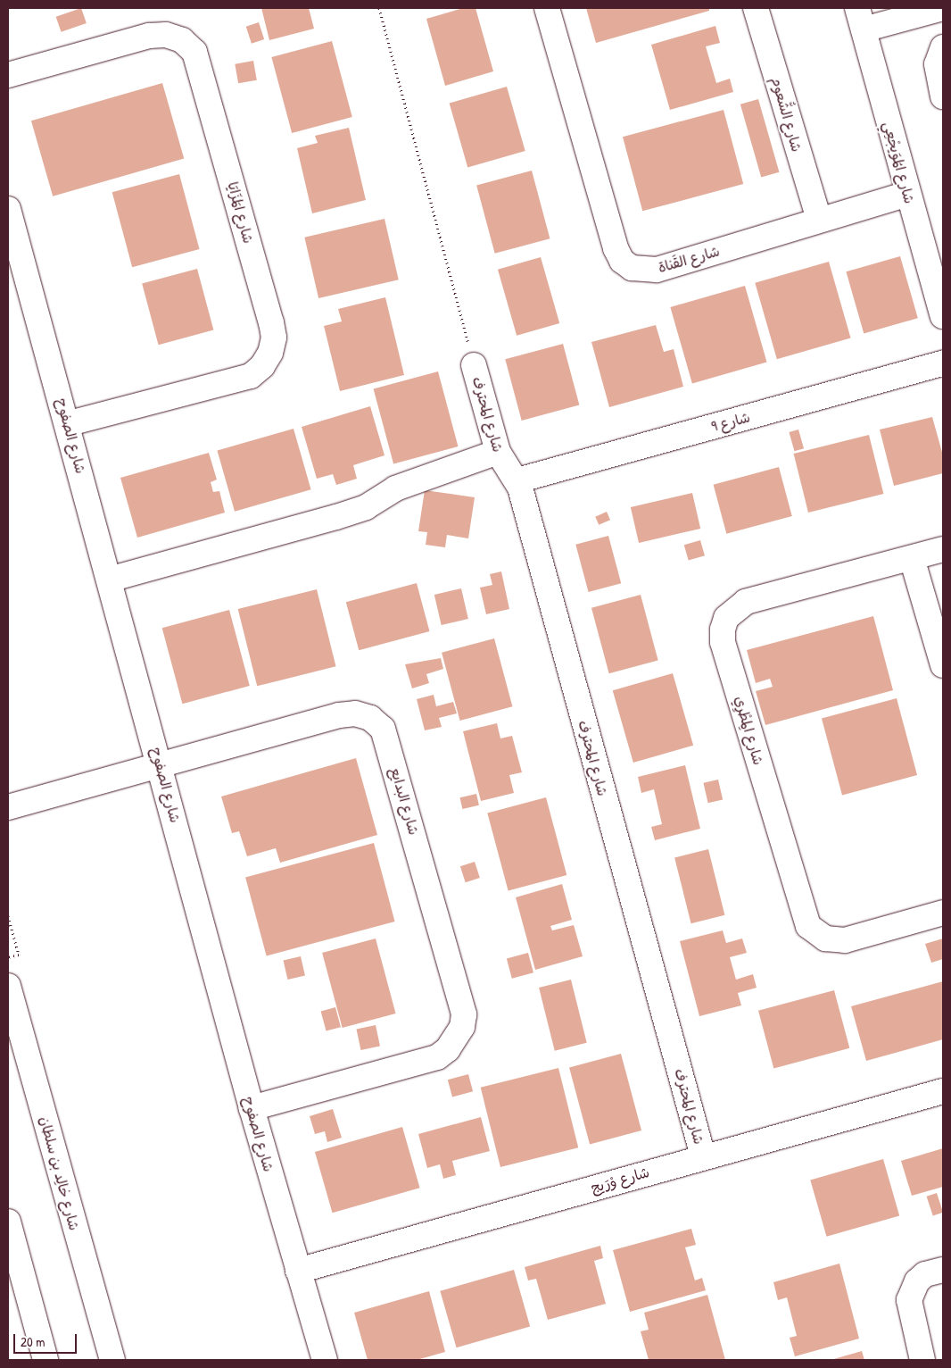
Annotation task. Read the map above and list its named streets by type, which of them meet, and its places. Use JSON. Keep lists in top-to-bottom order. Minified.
{"streets":{"street":["شارع الشُّعوم","شارع المُوَيجْعِي","شارع المَزَايَا","شارع القَناة","شارع المحترف","شارع 9","شارع الصفوح","شارع المِطْرِي","شارع البدايع","شارع خالِد بن سلطان","شارع وْرَيج"]},"crossings":[["شارع الشُّعوم","شارع القَناة"],["شارع المُوَيجْعِي","شارع القَناة"],["شارع المَزَايَا","شارع الصفوح"],["شارع المحترف","شارع 9"],["شارع المحترف","شارع وْرَيج"],["شارع الصفوح","شارع البدايع"],["شارع الصفوح","شارع وْرَيج"]],"scale_bar":"20 m"}
